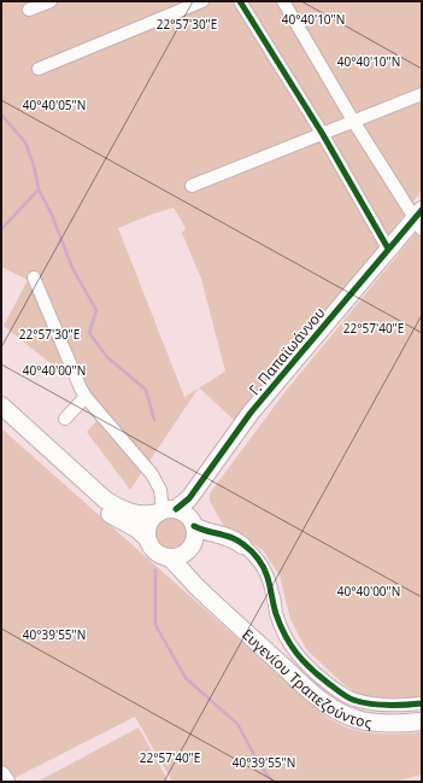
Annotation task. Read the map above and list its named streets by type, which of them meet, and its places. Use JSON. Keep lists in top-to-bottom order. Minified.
{"streets":{"street":["Γ. Παπαϊωάννου","Ευγενίου Τραπεζούντος"]},"crossings":[["Γ. Παπαϊωάννου","Ευγενίου Τραπεζούντος"]],"coordinates":["40°40'10\"N","22°57'30\"E","40°40'05\"N","22°57'40\"E","40°40'00\"N","40°39'55\"N"]}
